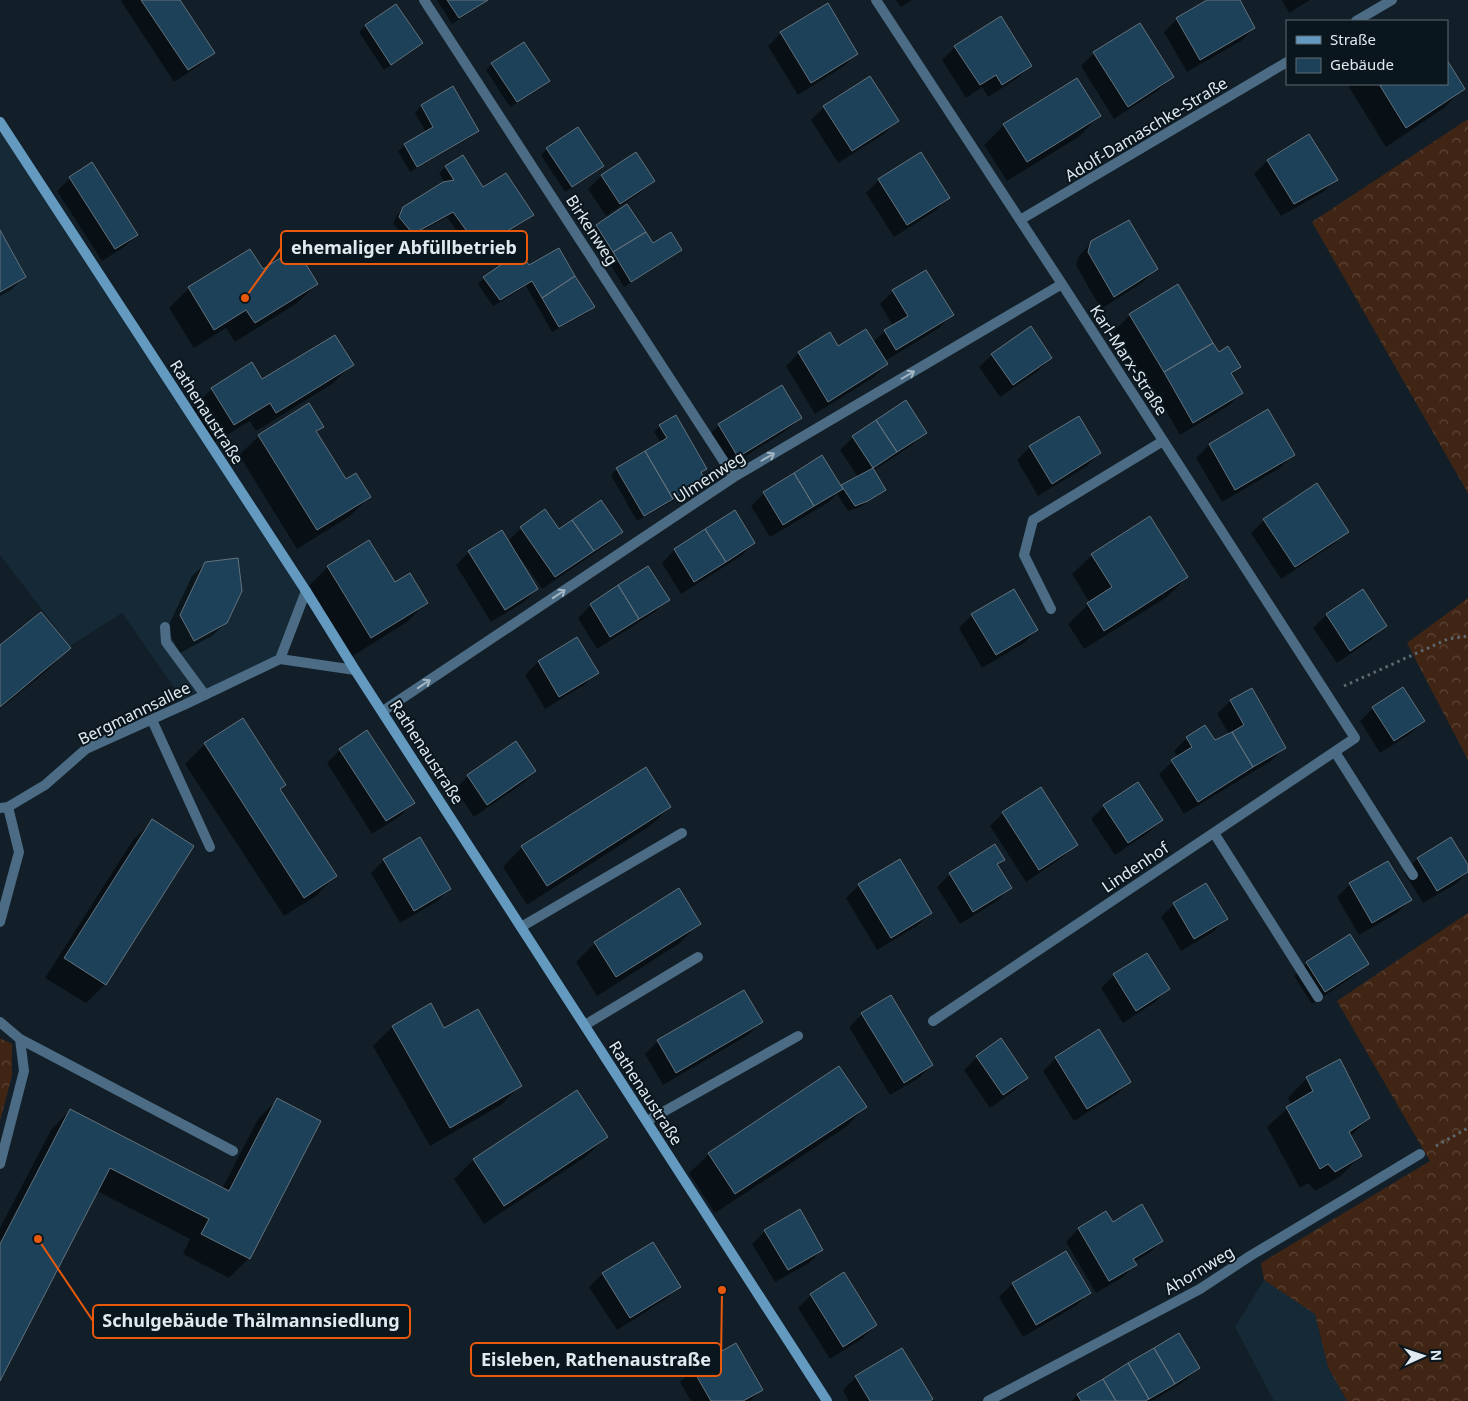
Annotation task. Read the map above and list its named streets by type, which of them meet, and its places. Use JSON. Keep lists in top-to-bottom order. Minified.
{"streets":{"main road":["Rathenaustraße"],"street":["Adolf-Damaschke-Straße","Birkenweg","Karl-Marx-Straße","Ulmenweg","Bergmannsallee","Lindenhof","Ahornweg"]},"crossings":[["Adolf-Damaschke-Straße","Karl-Marx-Straße"],["Birkenweg","Ulmenweg"],["Karl-Marx-Straße","Ulmenweg"],["Karl-Marx-Straße","Lindenhof"],["Rathenaustraße","Ulmenweg"]],"one_way":["Ulmenweg"],"places":["ehemaliger Abfüllbetrieb","Schulgebäude Thälmannsiedlung","Eisleben, Rathenaustraße"],"legend":["Straße","Gebäude"],"north":"right"}
